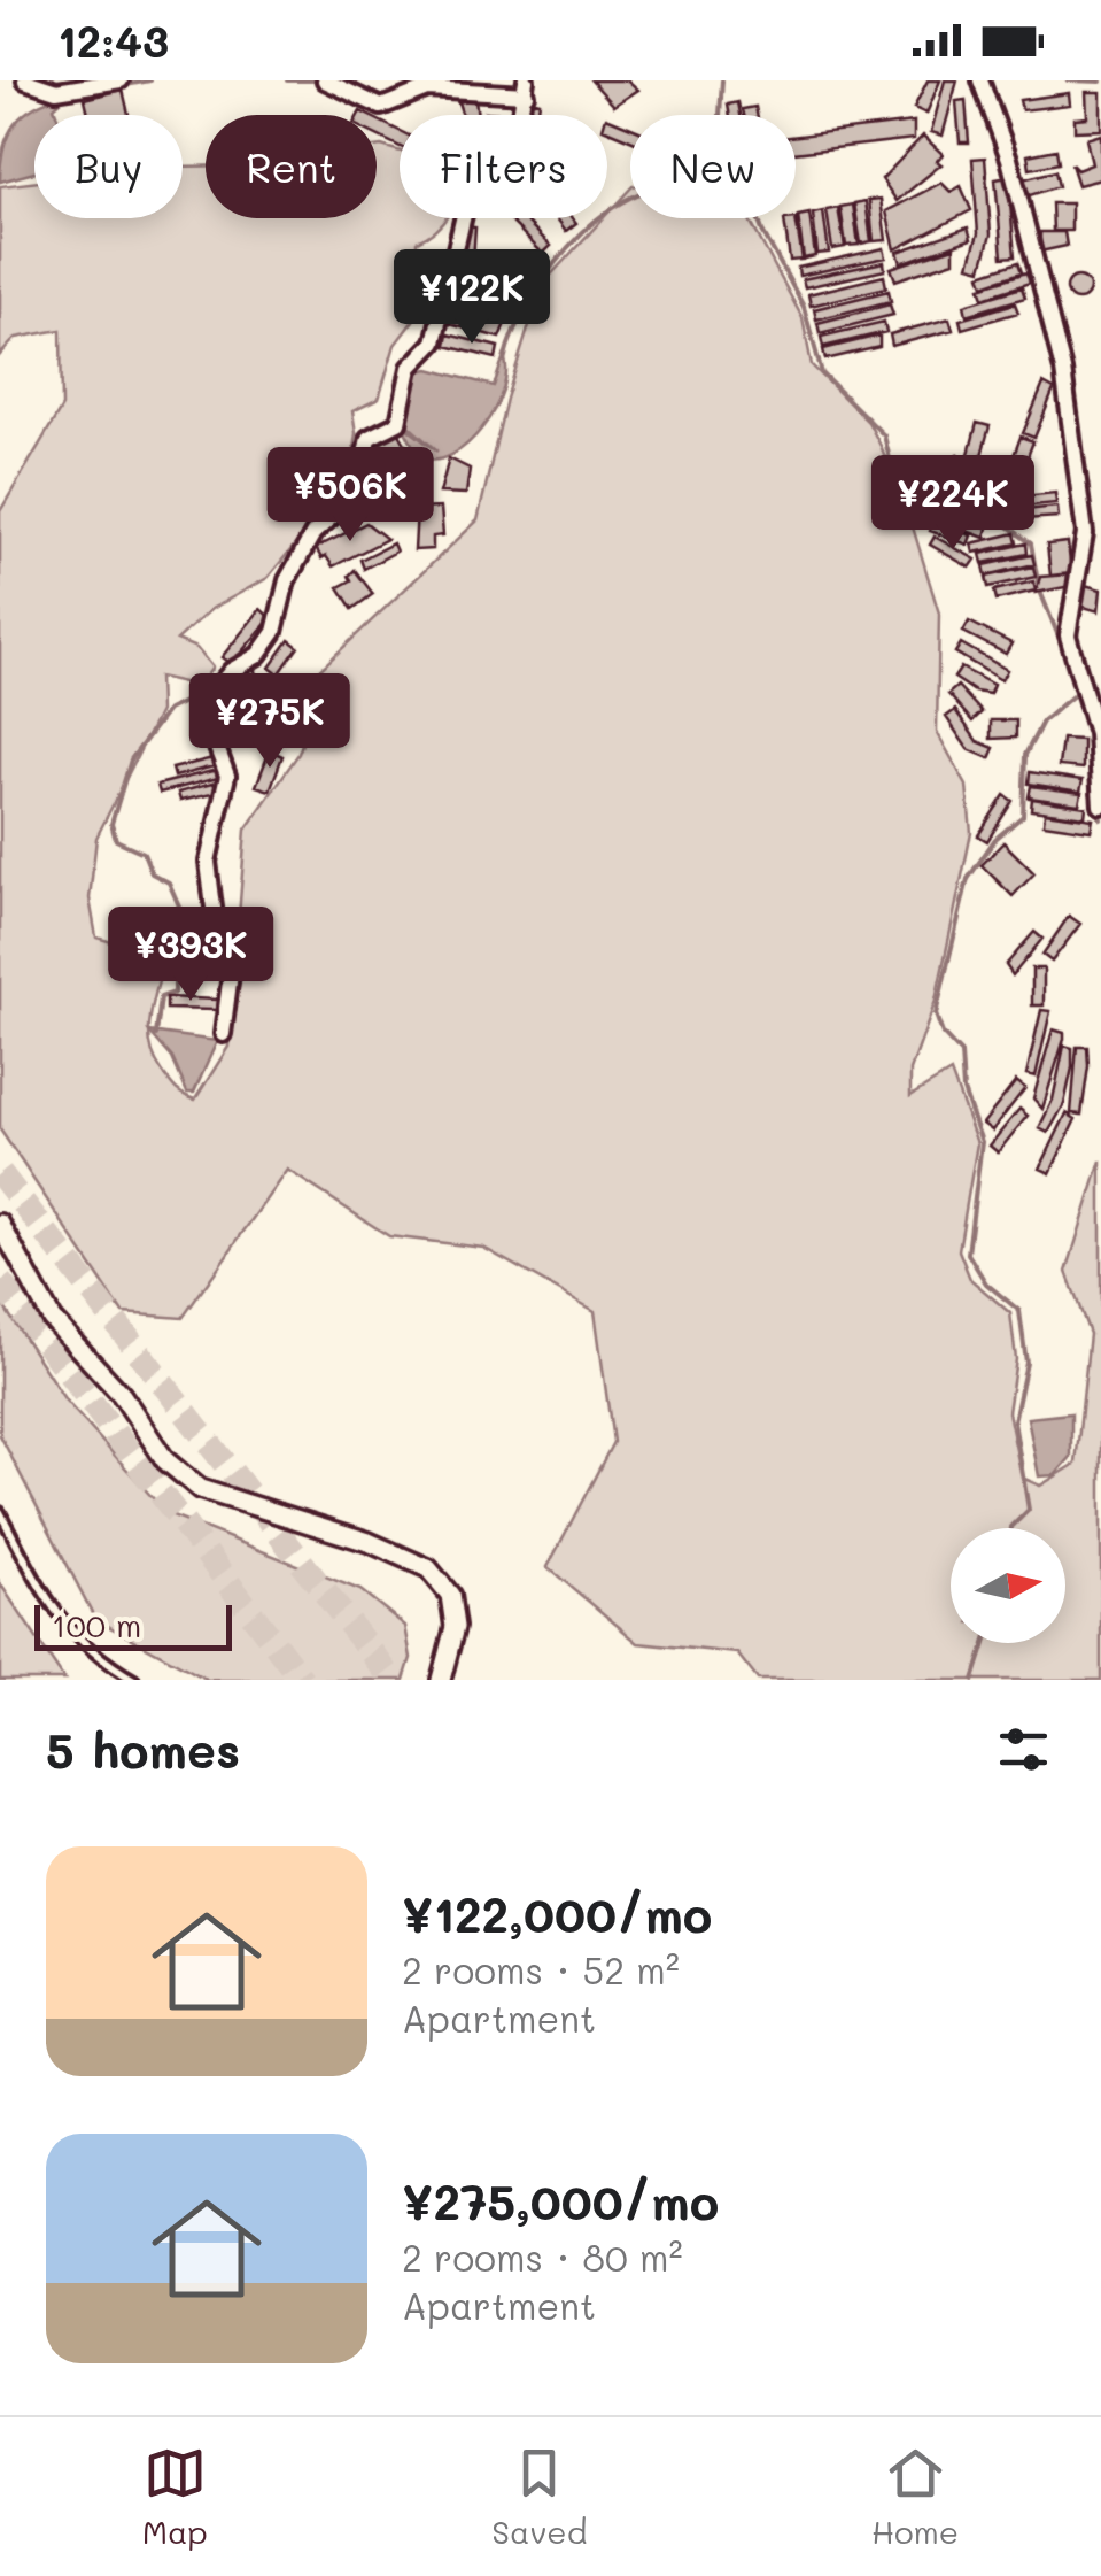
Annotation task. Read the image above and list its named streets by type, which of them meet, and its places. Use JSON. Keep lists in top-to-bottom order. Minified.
{"scale_bar":"100 m","north":"right","page":{"status":"12:43","chip":["Buy","Rent","Filters","New"],"price":["¥122K","¥506K","¥224K","¥275K","¥393K"],"scale":"100 m","heading":"5 homes","list":[{"name":"¥122,000/mo","note":"2 rooms · 52 m² · Apartment"},{"name":"¥275,000/mo","note":"2 rooms · 80 m² · Apartment"}],"tabs":["Map","Saved","Home"]}}
